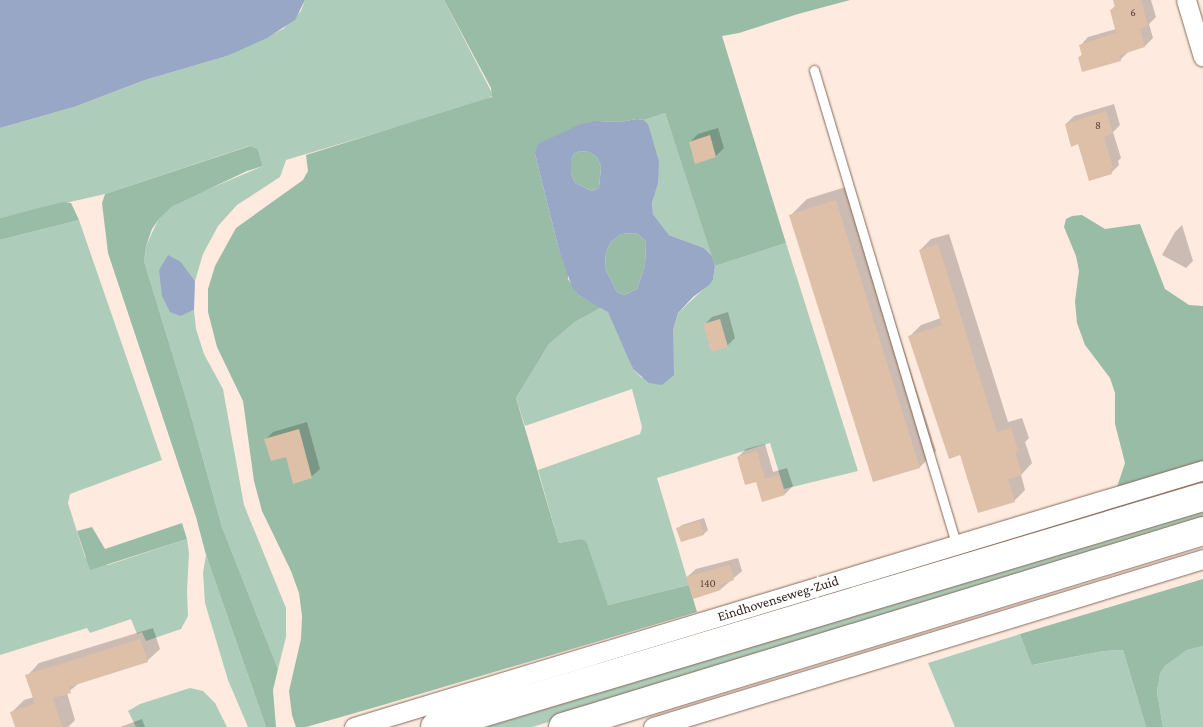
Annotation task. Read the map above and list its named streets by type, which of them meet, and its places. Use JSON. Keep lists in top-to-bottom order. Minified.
{"streets":{"main road":["Eindhovenseweg-Zuid"]},"house_numbers":["6","8","140"]}
